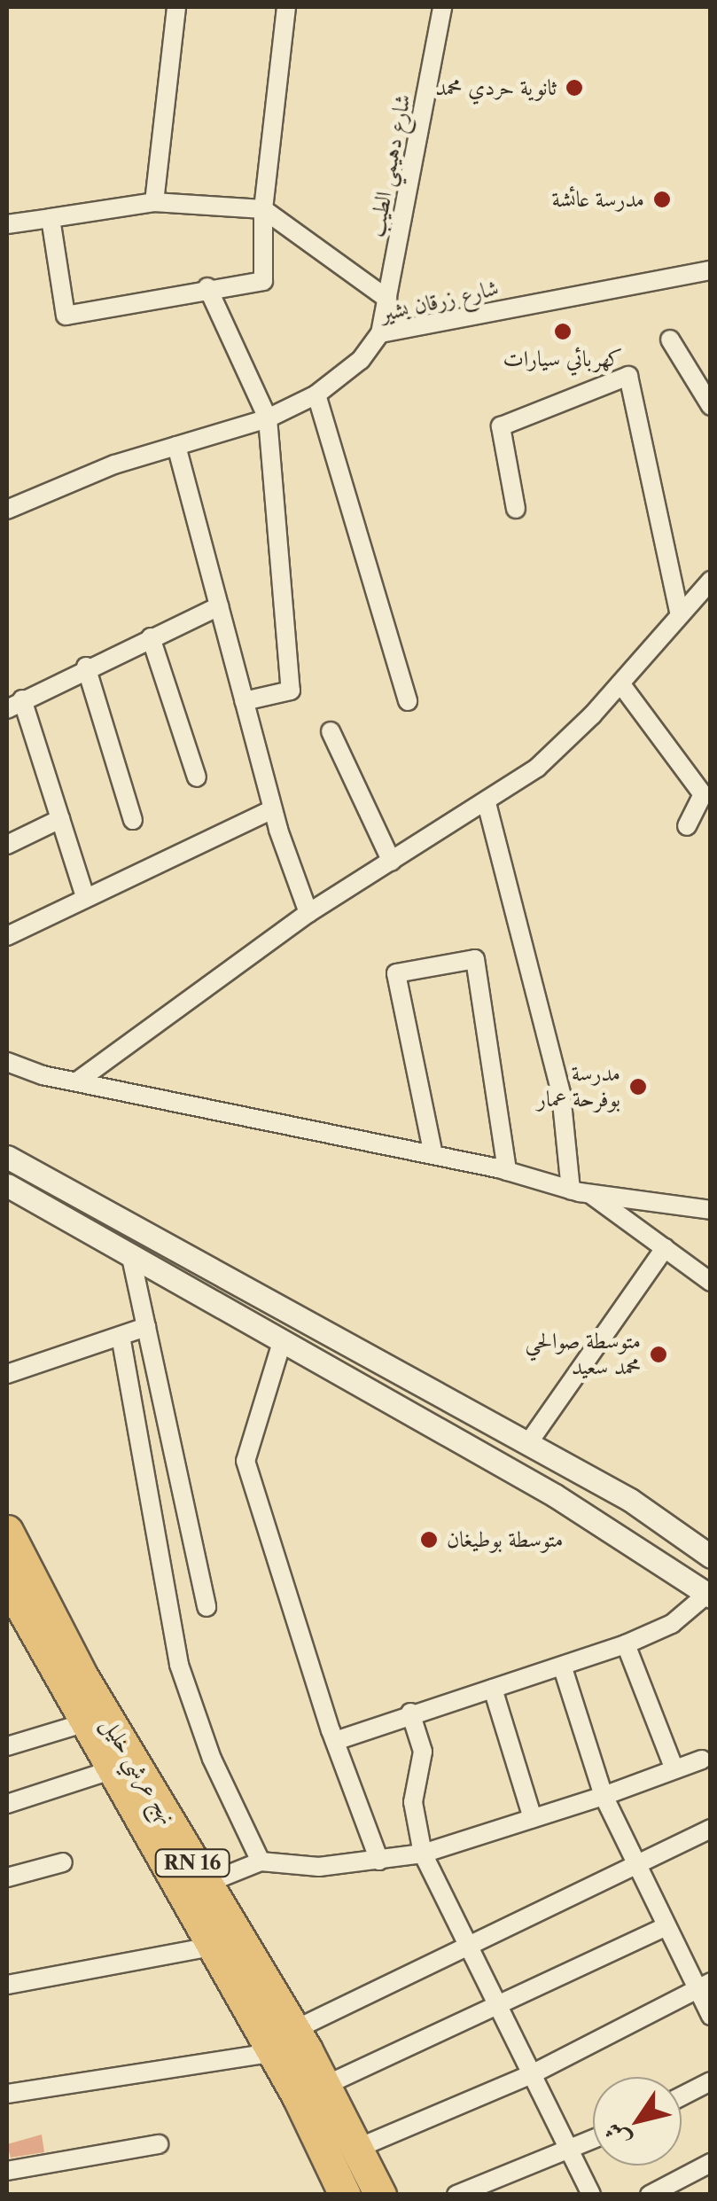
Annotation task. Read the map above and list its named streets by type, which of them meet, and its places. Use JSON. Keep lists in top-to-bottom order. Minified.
{"streets":{"highway":["نهج عرشي خليل","RN 16"],"street":["شارع دهيمي الطيب","شارع زرقان بشير"]},"crossings":[["شارع دهيمي الطيب","شارع زرقان بشير"]],"places":["ثانوية حردي محمد","مدرسة عائشة","كهربائي سيارات","مدرسة بوفرحة عمار","متوسطة صوالحي محمد سعيد","متوسطة بوطيغان"],"north":"bottom left"}
